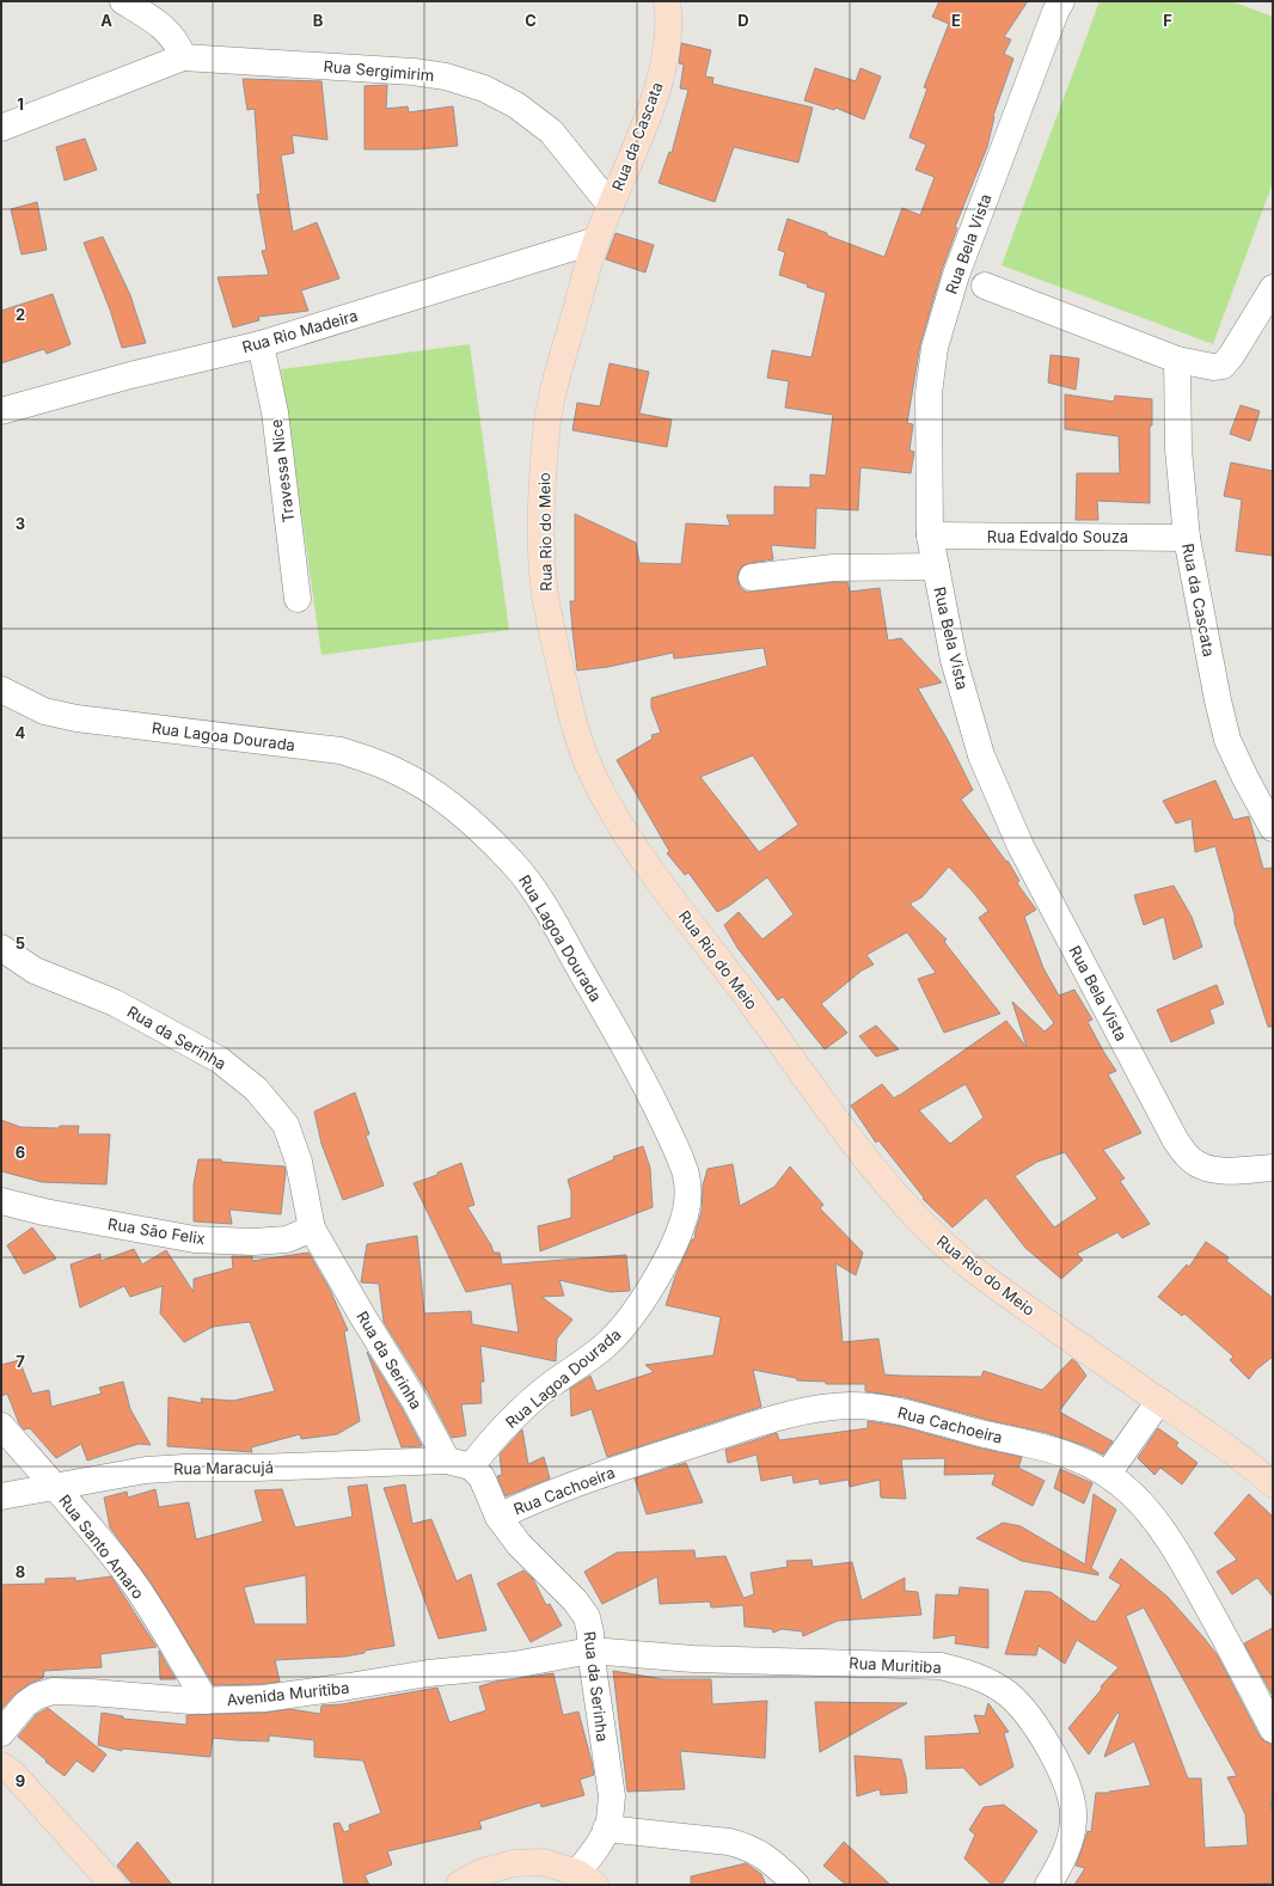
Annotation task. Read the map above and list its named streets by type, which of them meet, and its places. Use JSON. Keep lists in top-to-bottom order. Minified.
{"streets":{"main road":["Rua da Cascata","Rua Rio do Meio"],"street":["Rua Sergimirim","Rua Bela Vista","Rua Rio Madeira","Travessa Nice","Rua Edvaldo Souza","Rua Lagoa Dourada","Rua da Serinha","Rua São Felix","Rua Cachoeira","Rua Maracujá","Rua Santo Amaro","Rua Muritiba","Avenida Muritiba"]},"crossings":[["Rua Sergimirim","Rua da Cascata"],["Rua da Cascata","Rua Rio Madeira"],["Rua da Cascata","Rua Rio do Meio"],["Rua da Cascata","Rua Edvaldo Souza"],["Rua Bela Vista","Rua Edvaldo Souza"],["Rua Rio Madeira","Travessa Nice"],["Rua Rio Madeira","Rua Rio do Meio"],["Rua Lagoa Dourada","Rua da Serinha"],["Rua Lagoa Dourada","Rua Maracujá"],["Rua da Serinha","Rua São Felix"],["Rua da Serinha","Rua Cachoeira"],["Rua da Serinha","Rua Maracujá"],["Rua da Serinha","Rua Muritiba"],["Rua da Serinha","Avenida Muritiba"],["Rua Maracujá","Rua Santo Amaro"],["Rua Santo Amaro","Avenida Muritiba"],["Rua Muritiba","Avenida Muritiba"]],"grid":{"columns":["A","B","C","D","E","F"],"rows":["1","2","3","4","5","6","7","8","9"]}}
